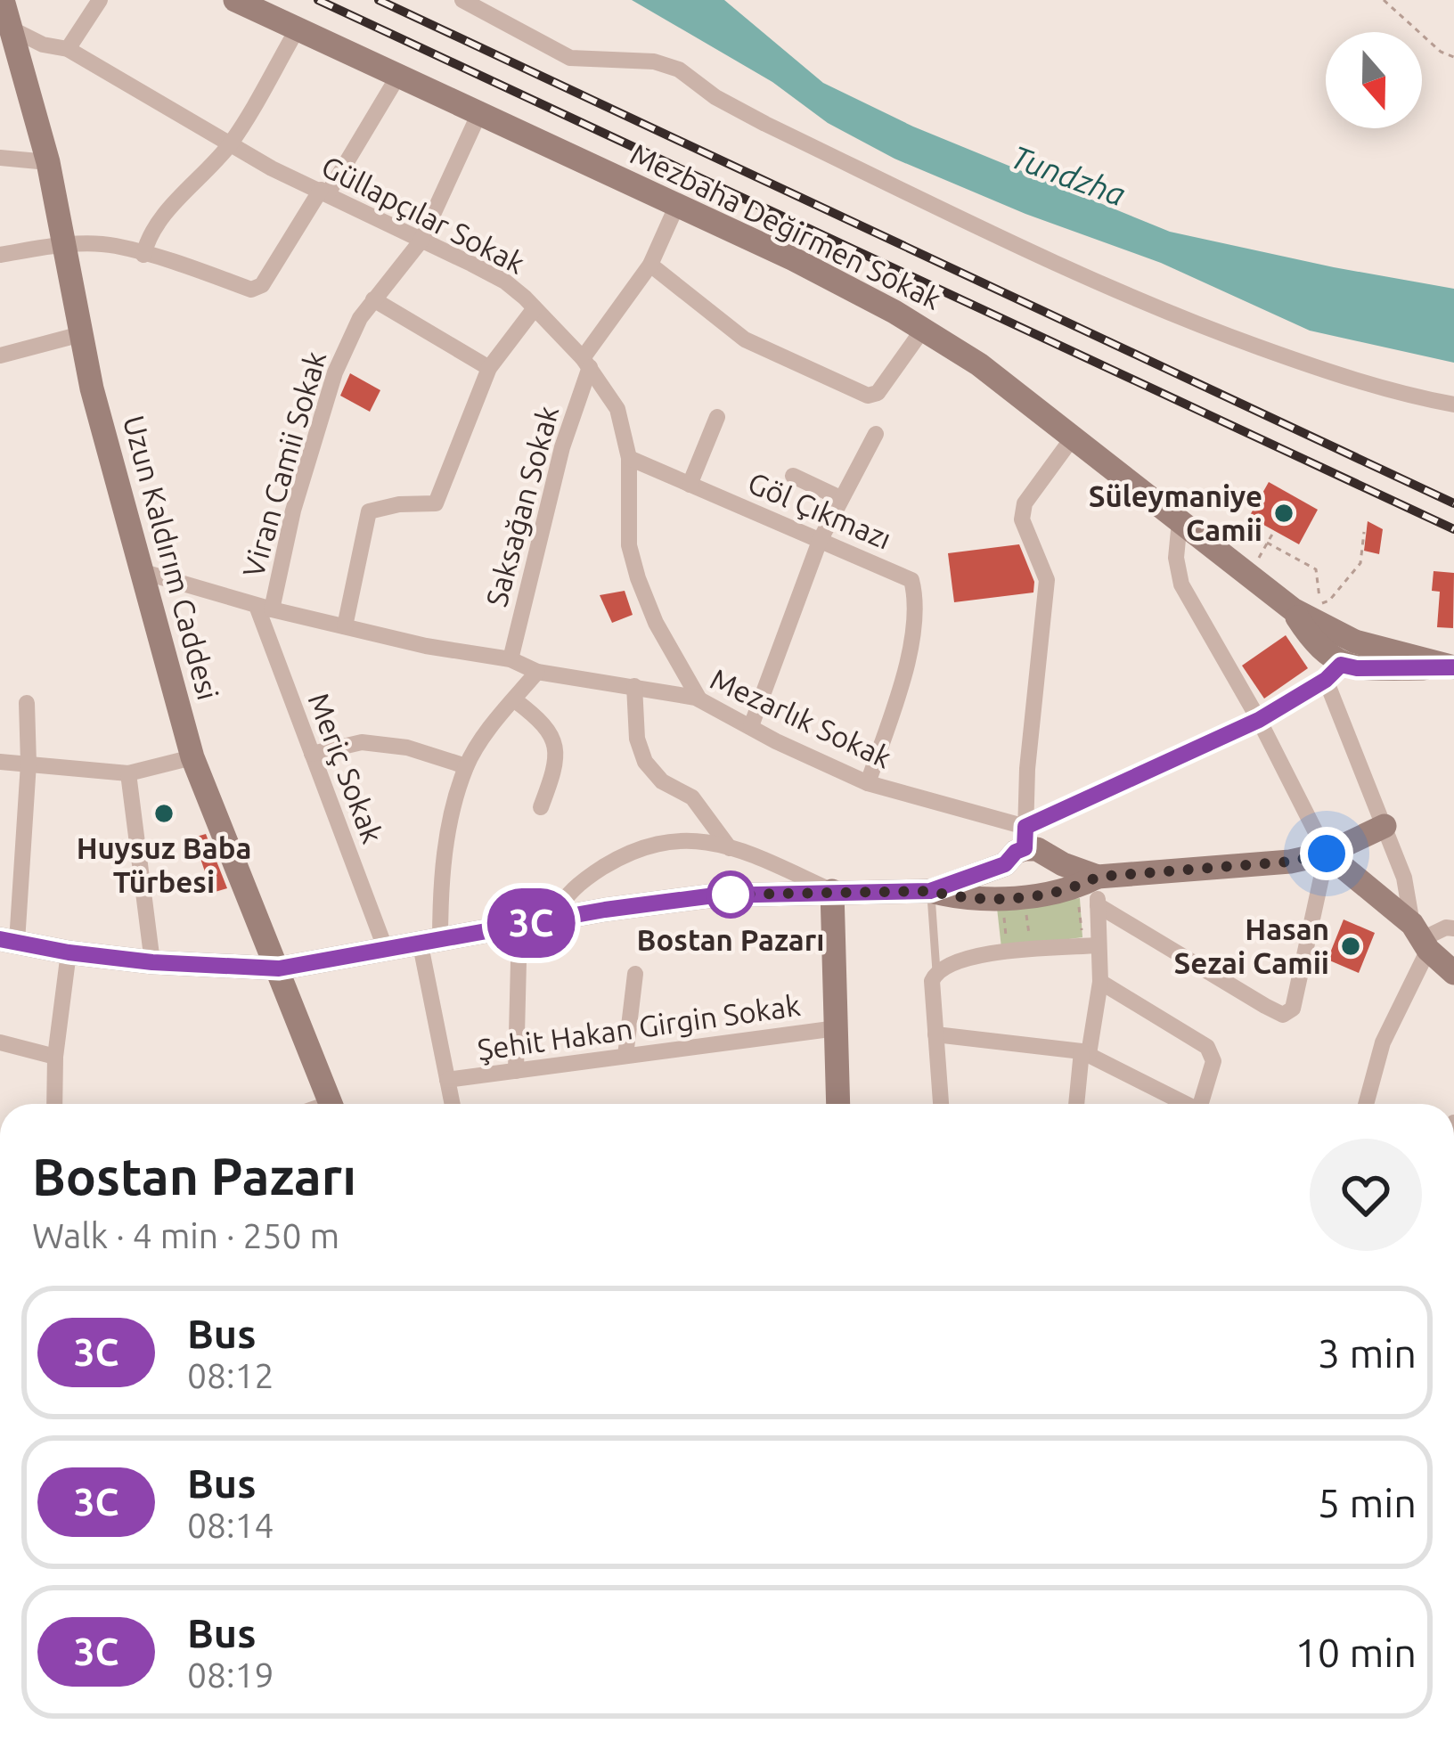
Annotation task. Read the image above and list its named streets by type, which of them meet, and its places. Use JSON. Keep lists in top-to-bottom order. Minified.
{"streets":{"main road":["Mezbaha Değirmen Sokak","Uzun Kaldırım Caddesi"],"street":["Güllapçılar Sokak","Viran Camii Sokak","Saksağan Sokak","Göl Çıkmazı","Mezarlık Sokak","Meriç Sokak","Şehit Hakan Girgin Sokak"]},"crossings":[["Güllapçılar Sokak","Viran Camii Sokak"],["Güllapçılar Sokak","Saksağan Sokak"],["Güllapçılar Sokak","Göl Çıkmazı"],["Güllapçılar Sokak","Uzun Kaldırım Caddesi"],["Güllapçılar Sokak","Mezarlık Sokak"],["Mezbaha Değirmen Sokak","Viran Camii Sokak"],["Mezbaha Değirmen Sokak","Saksağan Sokak"],["Viran Camii Sokak","Mezarlık Sokak"],["Viran Camii Sokak","Meriç Sokak"],["Saksağan Sokak","Mezarlık Sokak"],["Göl Çıkmazı","Mezarlık Sokak"],["Uzun Kaldırım Caddesi","Mezarlık Sokak"],["Mezarlık Sokak","Meriç Sokak"]],"water":["Tundzha"],"places":["Süleymaniye Camii","Huysuz Baba Türbesi","Bostan Pazarı","Hasan Sezai Camii"],"lines":["bus line 3C"],"north":"bottom","page":{"on_map":"3C","heading":["Bostan Pazarı","Walk · 4 min · 250 m"],"list":[{"mark":"3C","name":"Bus","note":"08:12","value":"3 min"},{"mark":"3C","name":"Bus","note":"08:14","value":"5 min"},{"mark":"3C","name":"Bus","note":"08:19","value":"10 min"}]}}
